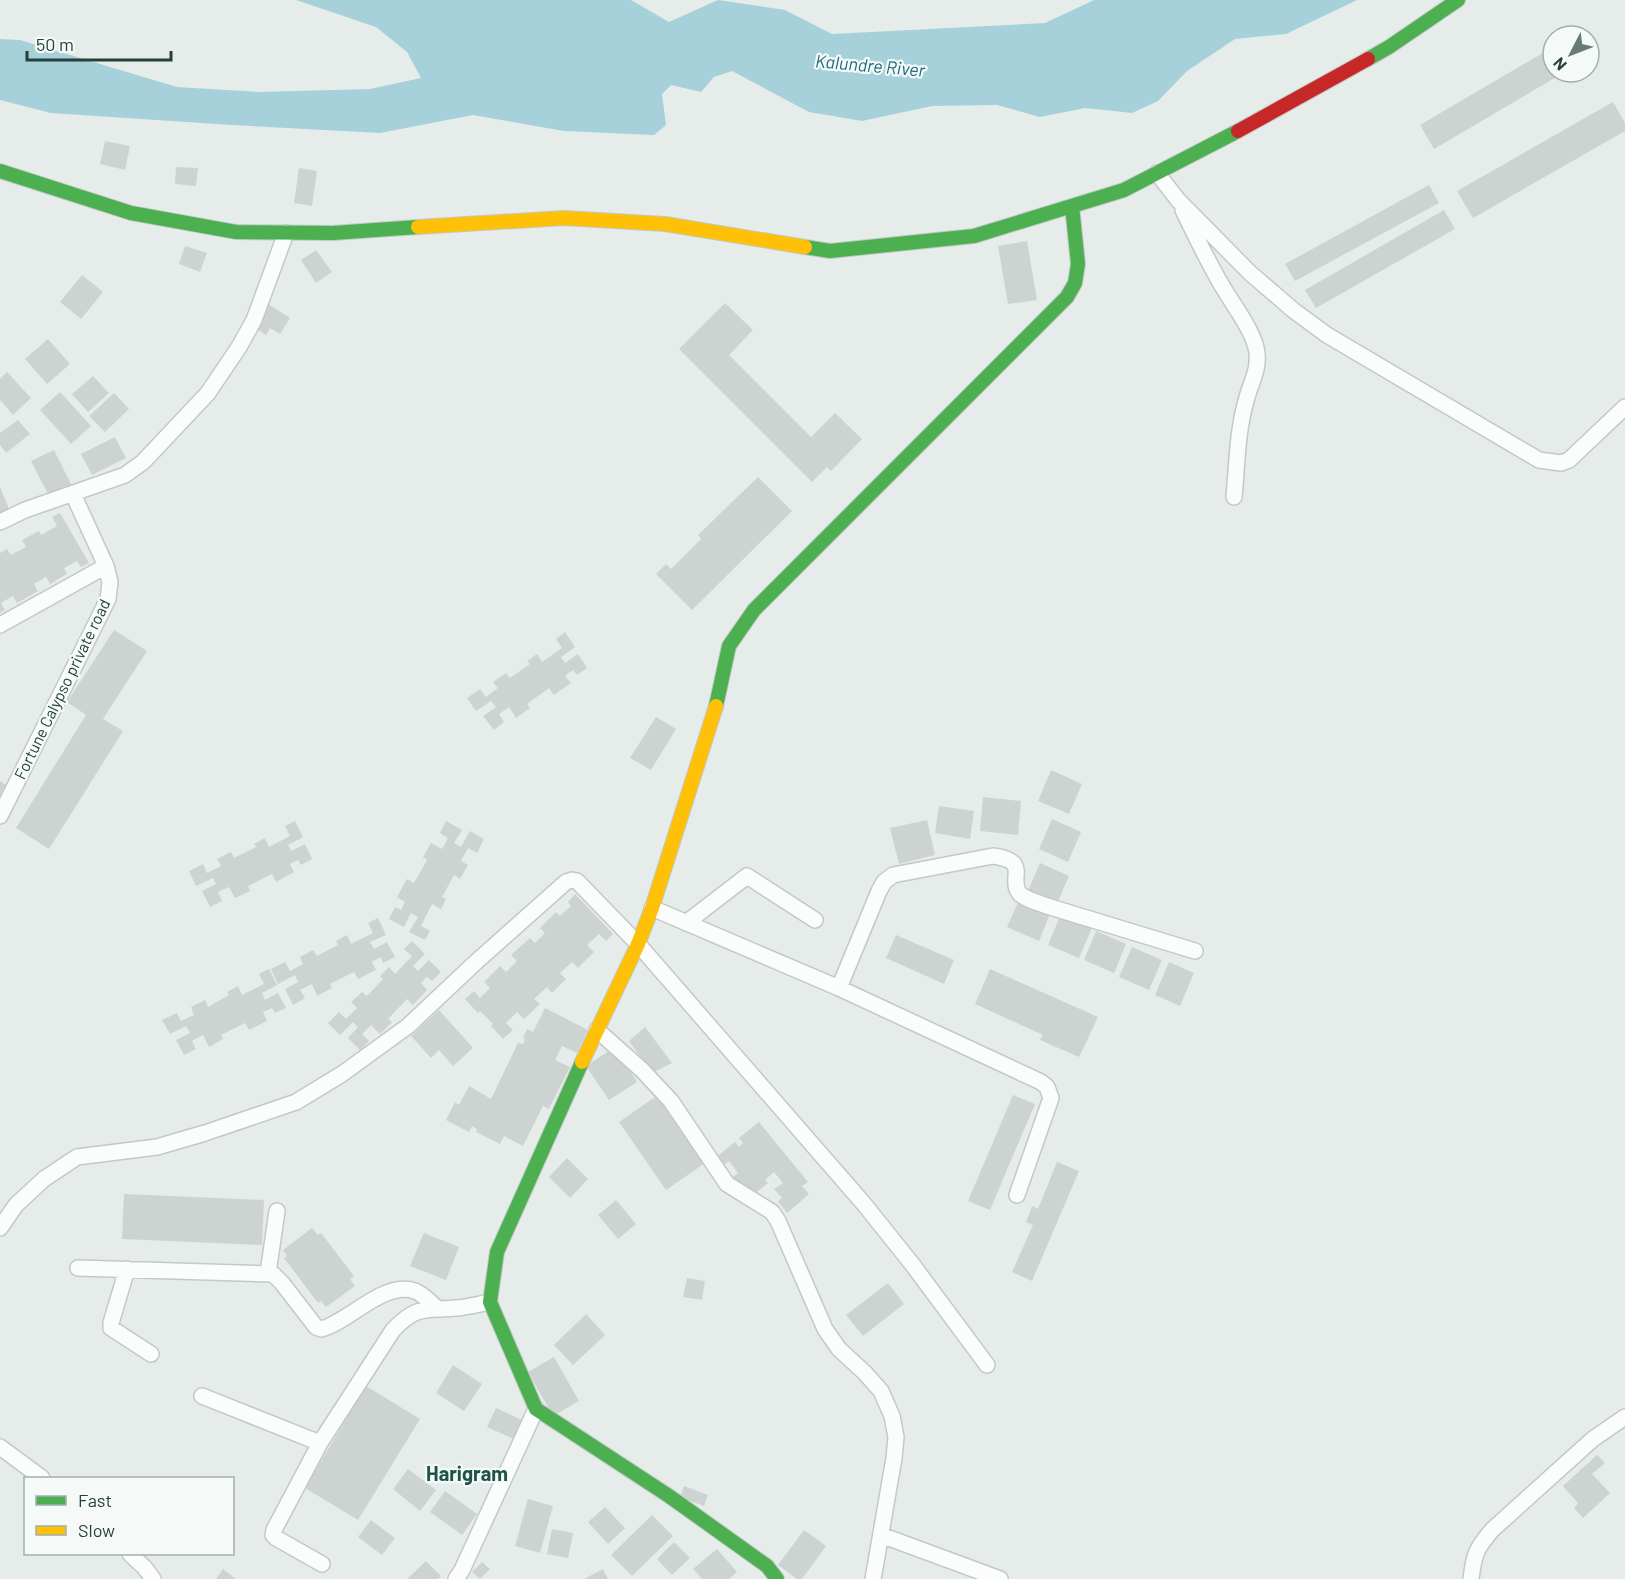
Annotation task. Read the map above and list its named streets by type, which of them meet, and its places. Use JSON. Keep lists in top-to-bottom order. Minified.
{"streets":{"street":["Fortune Calypso private road"]},"districts":["Harigram"],"water":["Kalundre River"],"legend":["Fast","Slow"],"scale_bar":"50 m","north":"bottom left"}
